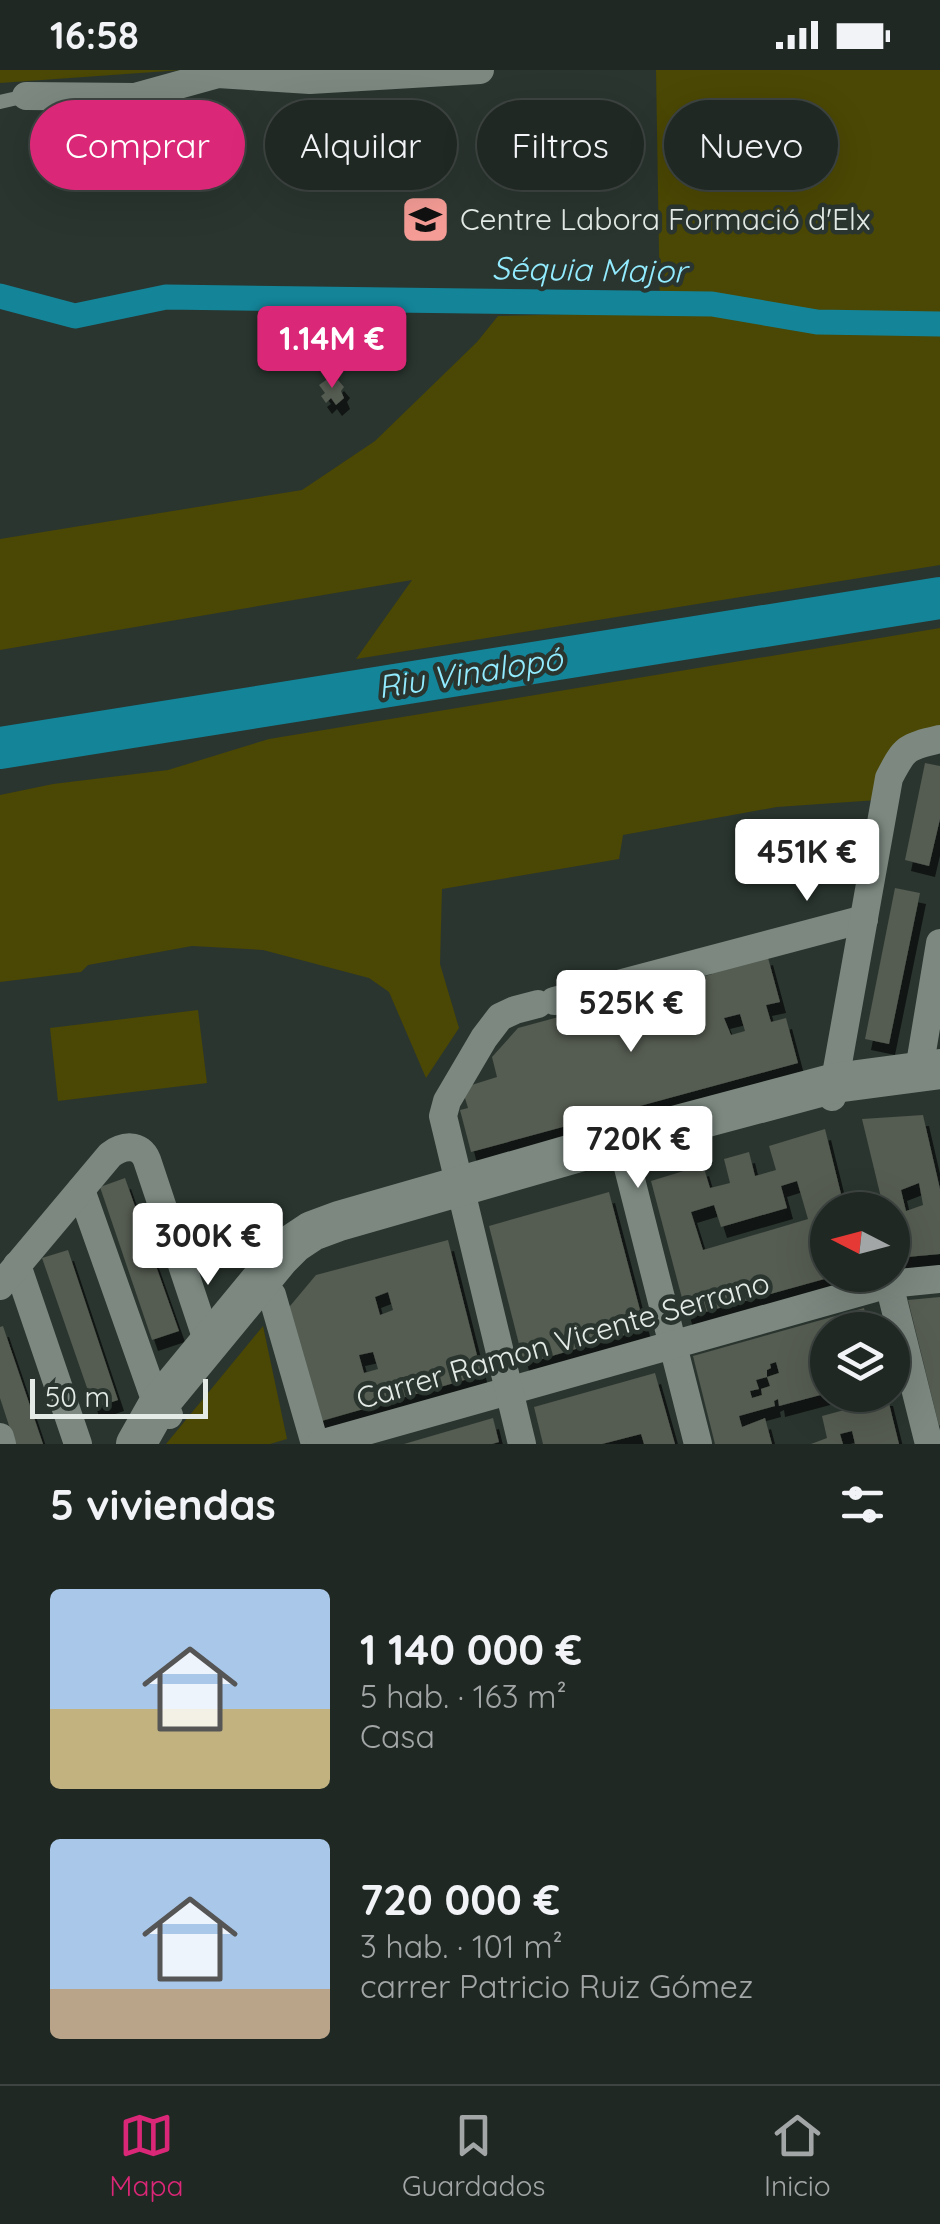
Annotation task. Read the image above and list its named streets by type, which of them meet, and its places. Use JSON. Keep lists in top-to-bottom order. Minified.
{"streets":{"street":["Carrer Ramon Vicente Serrano"]},"water":["Séquia Major","Riu Vinalopó"],"places":{"school or university":["Centre Labora Formació d'Elx"]},"scale_bar":"50 m","north":"left","page":{"status":"16:58","chip":["Comprar","Alquilar","Filtros","Nuevo"],"price":["1.14M €","451K €","525K €","720K €","300K €"],"scale":"50 m","heading":"5 viviendas","list":[{"name":"1 140 000 €","note":"5 hab. · 163 m² · Casa"},{"name":"720 000 €","note":"3 hab. · 101 m² · carrer Patricio Ruiz Gómez"}],"tabs":["Mapa","Guardados","Inicio"]}}
